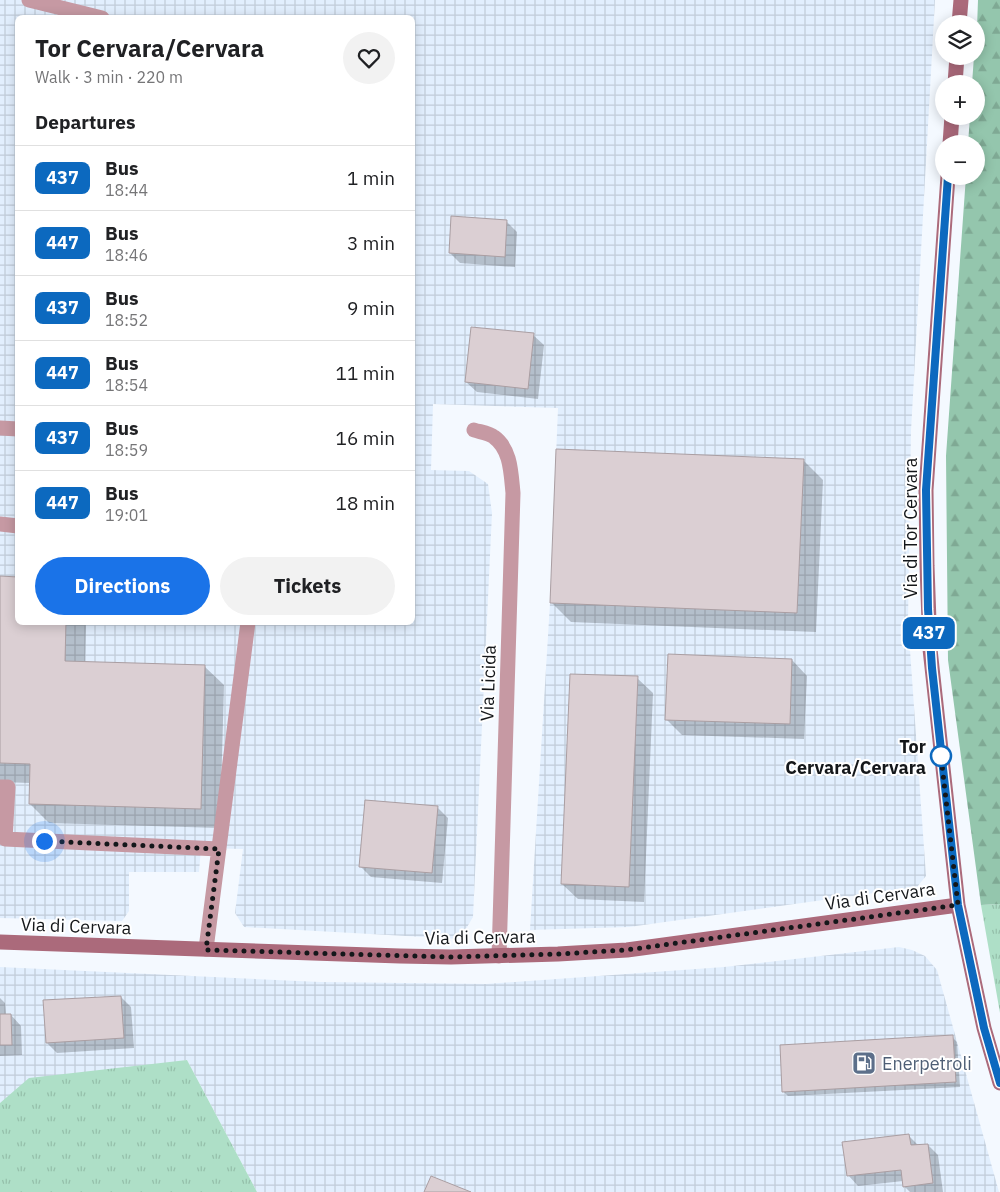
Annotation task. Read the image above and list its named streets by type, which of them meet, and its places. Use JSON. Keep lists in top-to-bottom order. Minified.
{"streets":{"street":["Via di Tor Cervara","Via Licida","Via di Cervara"]},"crossings":[["Via di Tor Cervara","Via di Cervara"],["Via Licida","Via di Cervara"]],"places":{"other":["Tor Cervara/Cervara"],"fuel station":["Enerpetroli"]},"lines":["bus line 437"],"page":{"on_map":"437","map_buttons":["+","−"],"heading":[["Tor Cervara/Cervara","Walk · 3 min · 220 m"],"Departures"],"list":[{"mark":"437","name":"Bus","note":"18:44","value":"1 min"},{"mark":"447","name":"Bus","note":"18:46","value":"3 min"},{"mark":"437","name":"Bus","note":"18:52","value":"9 min"},{"mark":"447","name":"Bus","note":"18:54","value":"11 min"},{"mark":"437","name":"Bus","note":"18:59","value":"16 min"},{"mark":"447","name":"Bus","note":"19:01","value":"18 min"}],"buttons":["Directions","Tickets"]}}
